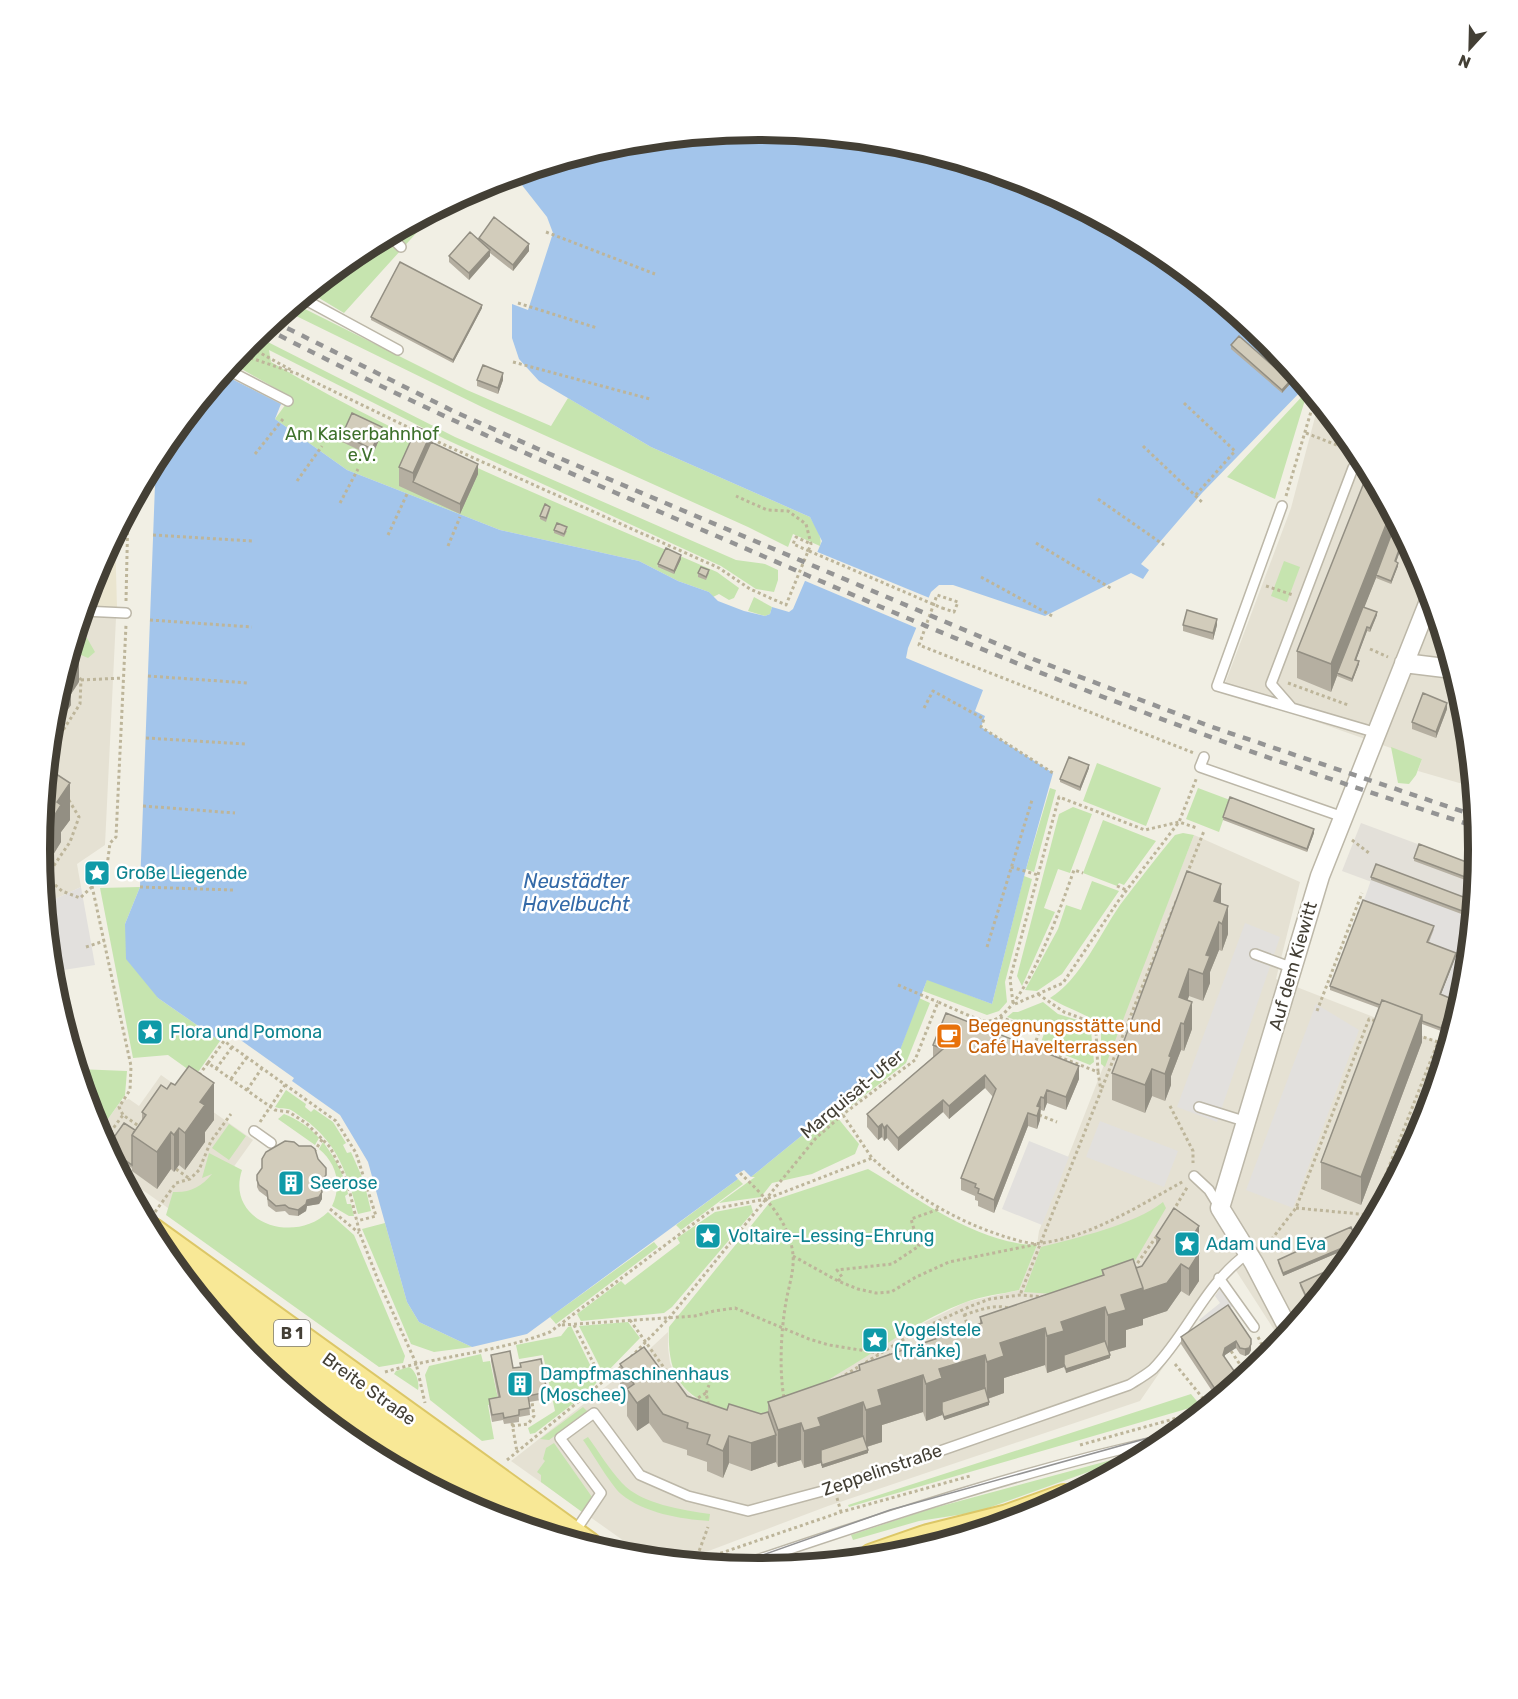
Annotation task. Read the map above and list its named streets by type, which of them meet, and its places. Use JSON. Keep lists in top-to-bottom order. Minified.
{"streets":{"main road":["B 1","Breite Straße"],"street":["Auf dem Kiewitt"],"lane":["Zeppelinstraße"],"path":["Marquisat-Ufer"]},"water":["Neustädter Havelbucht"],"parks":["Am Kaiserbahnhof e.V."],"places":{"place":["Große Liegende","Flora und Pomona","Voltaire-Lessing-Ehrung","Adam und Eva","Vogelstele (Tränke)"],"cafe":["Begegnungsstätte und Café Havelterrassen"],"building":["Seerose","Dampfmaschinenhaus (Moschee)"]},"north":"bottom"}
